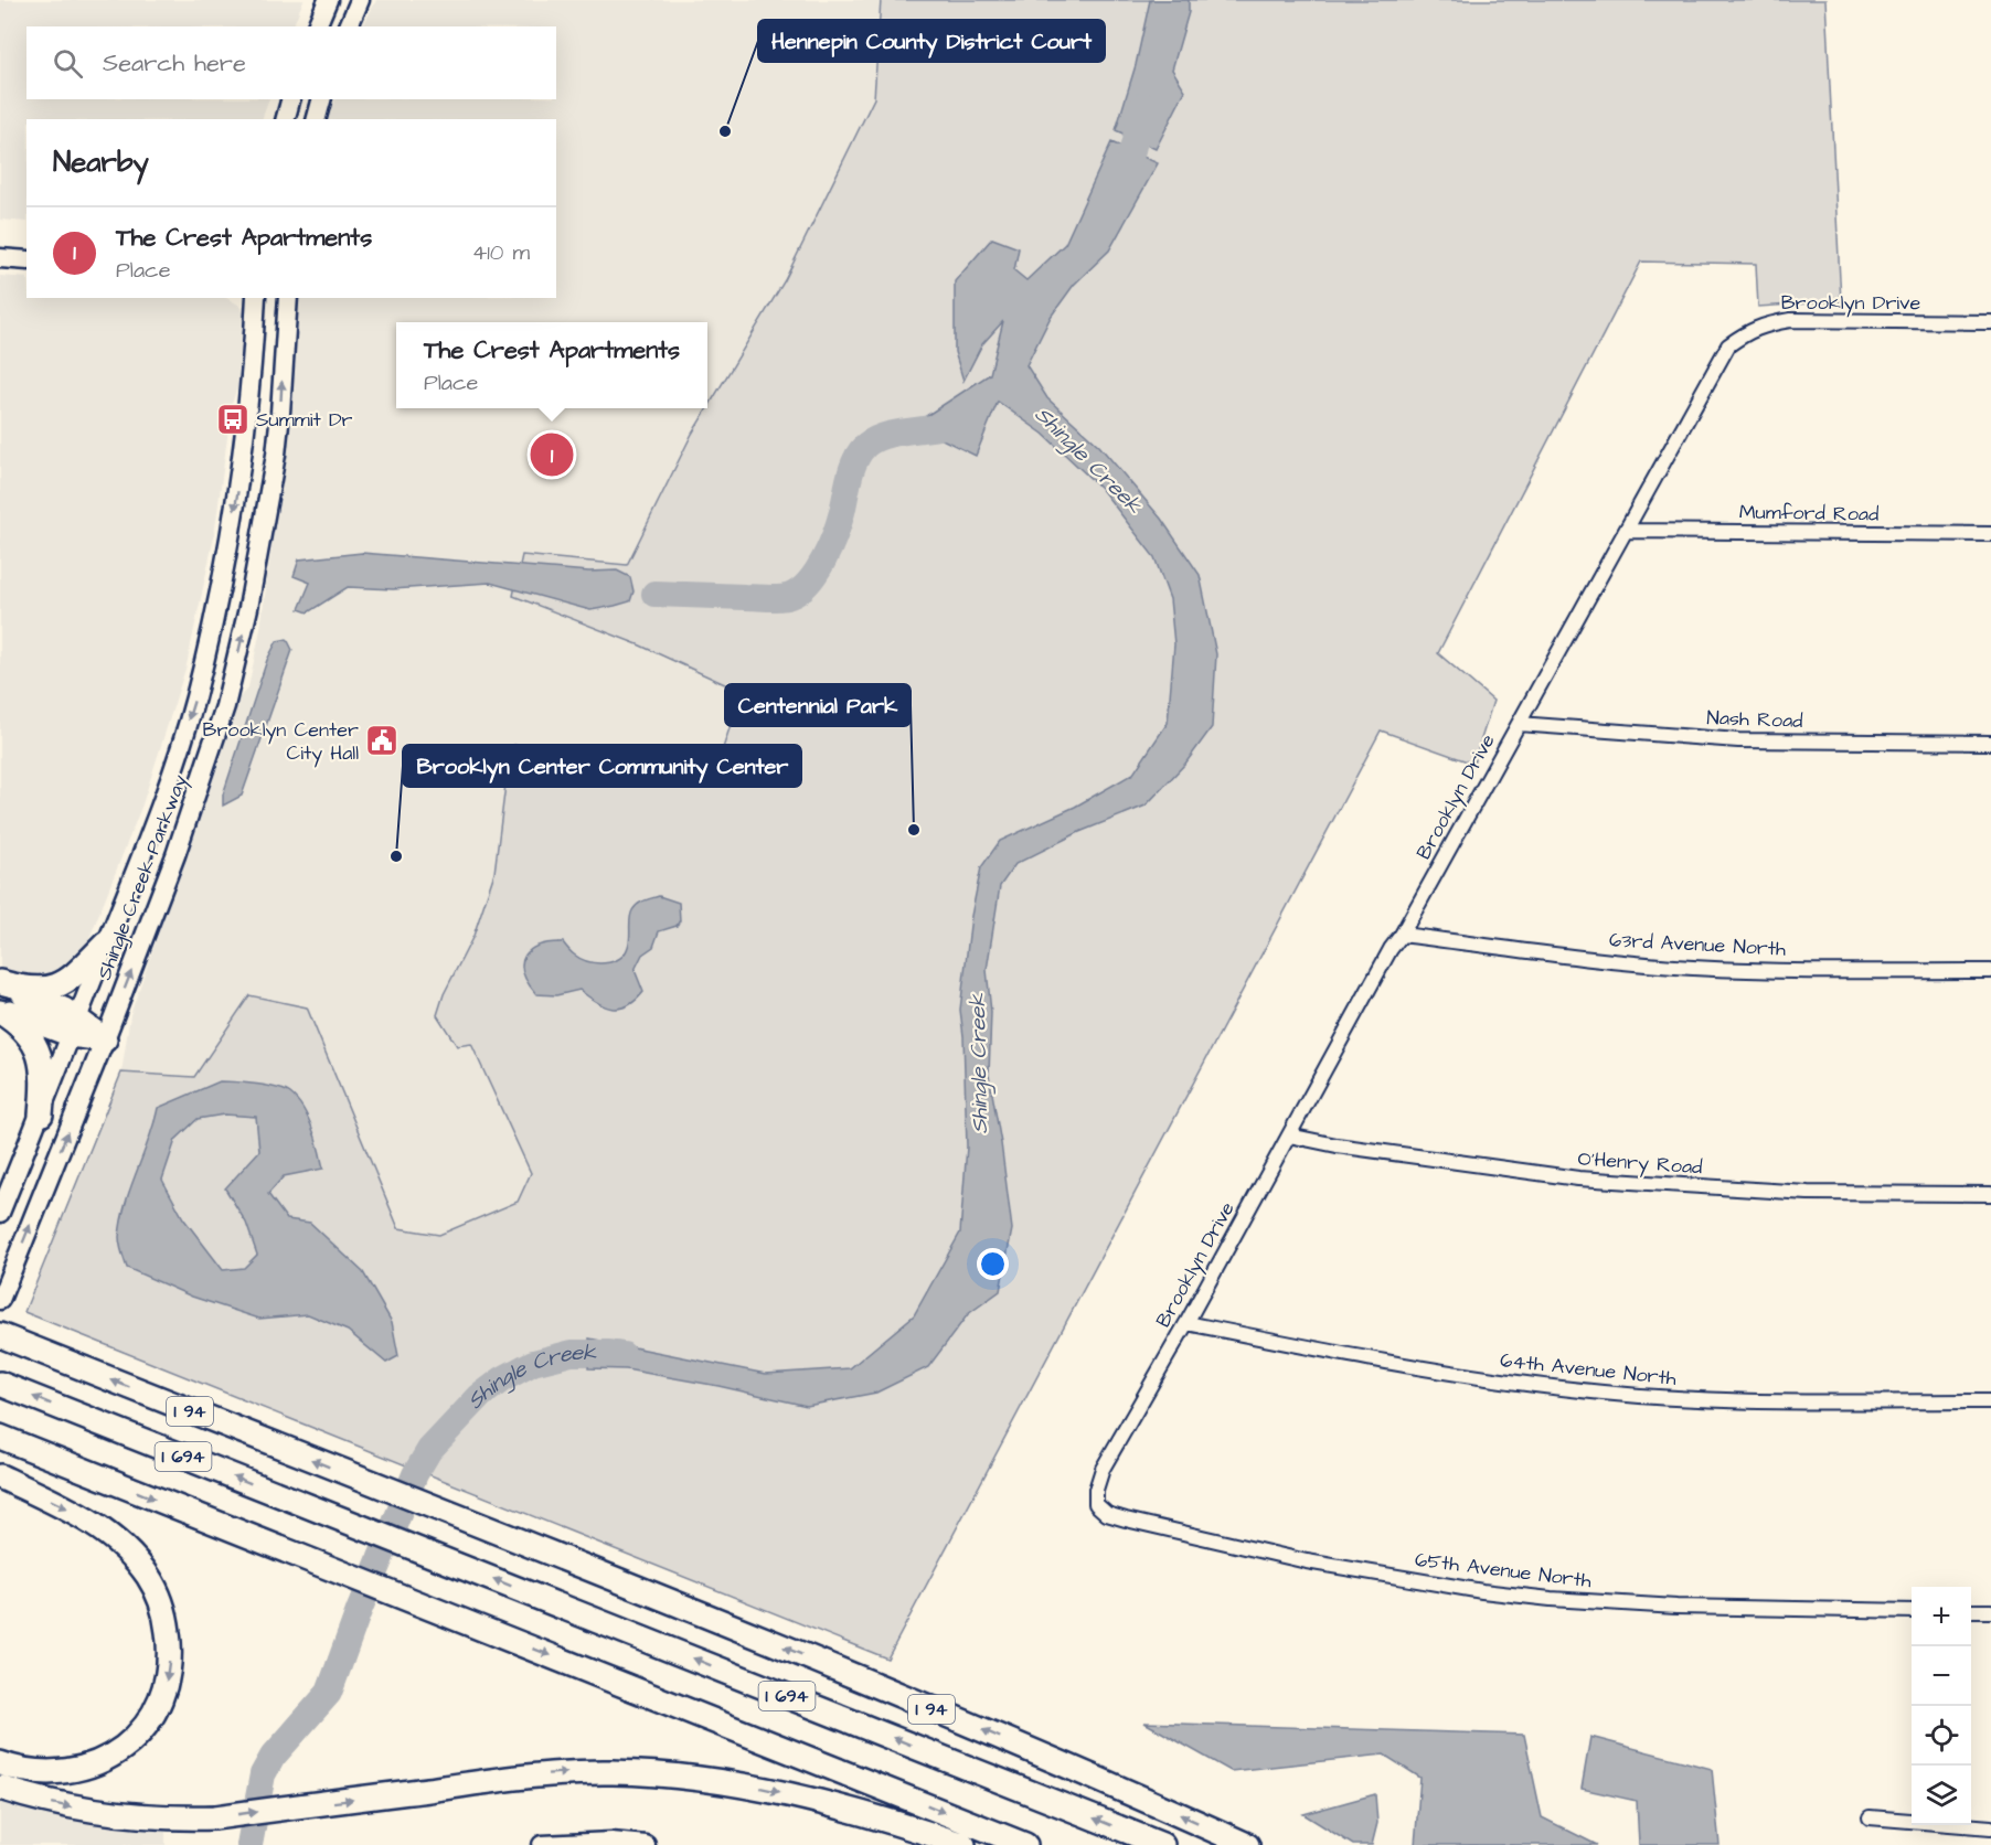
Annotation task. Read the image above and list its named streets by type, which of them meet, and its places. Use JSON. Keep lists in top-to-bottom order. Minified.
{"streets":{"highway":["I 94","I 694"],"street":["Brooklyn Drive","Mumford Road","Nash Road","Shingle Creek Parkway","63rd Avenue North","O'Henry Road","64th Avenue North","65th Avenue North"]},"crossings":[["Brooklyn Drive","Mumford Road"],["Brooklyn Drive","Nash Road"],["Brooklyn Drive","63rd Avenue North"],["Brooklyn Drive","O'Henry Road"],["Brooklyn Drive","64th Avenue North"],["Brooklyn Drive","65th Avenue North"]],"water":["Shingle Creek"],"places":{"other":["Hennepin County District Court","Centennial Park","Brooklyn Center Community Center"],"bus stop":["Summit Dr"],"public building":["Brooklyn Center City Hall"]},"page":{"search":"Search here","heading":"Nearby","list":[{"mark":"1","name":"The Crest Apartments","note":"Place","value":"410 m"}],"popup":["The Crest Apartments","Place"],"pins":"1","map_buttons":["+","−"]}}
